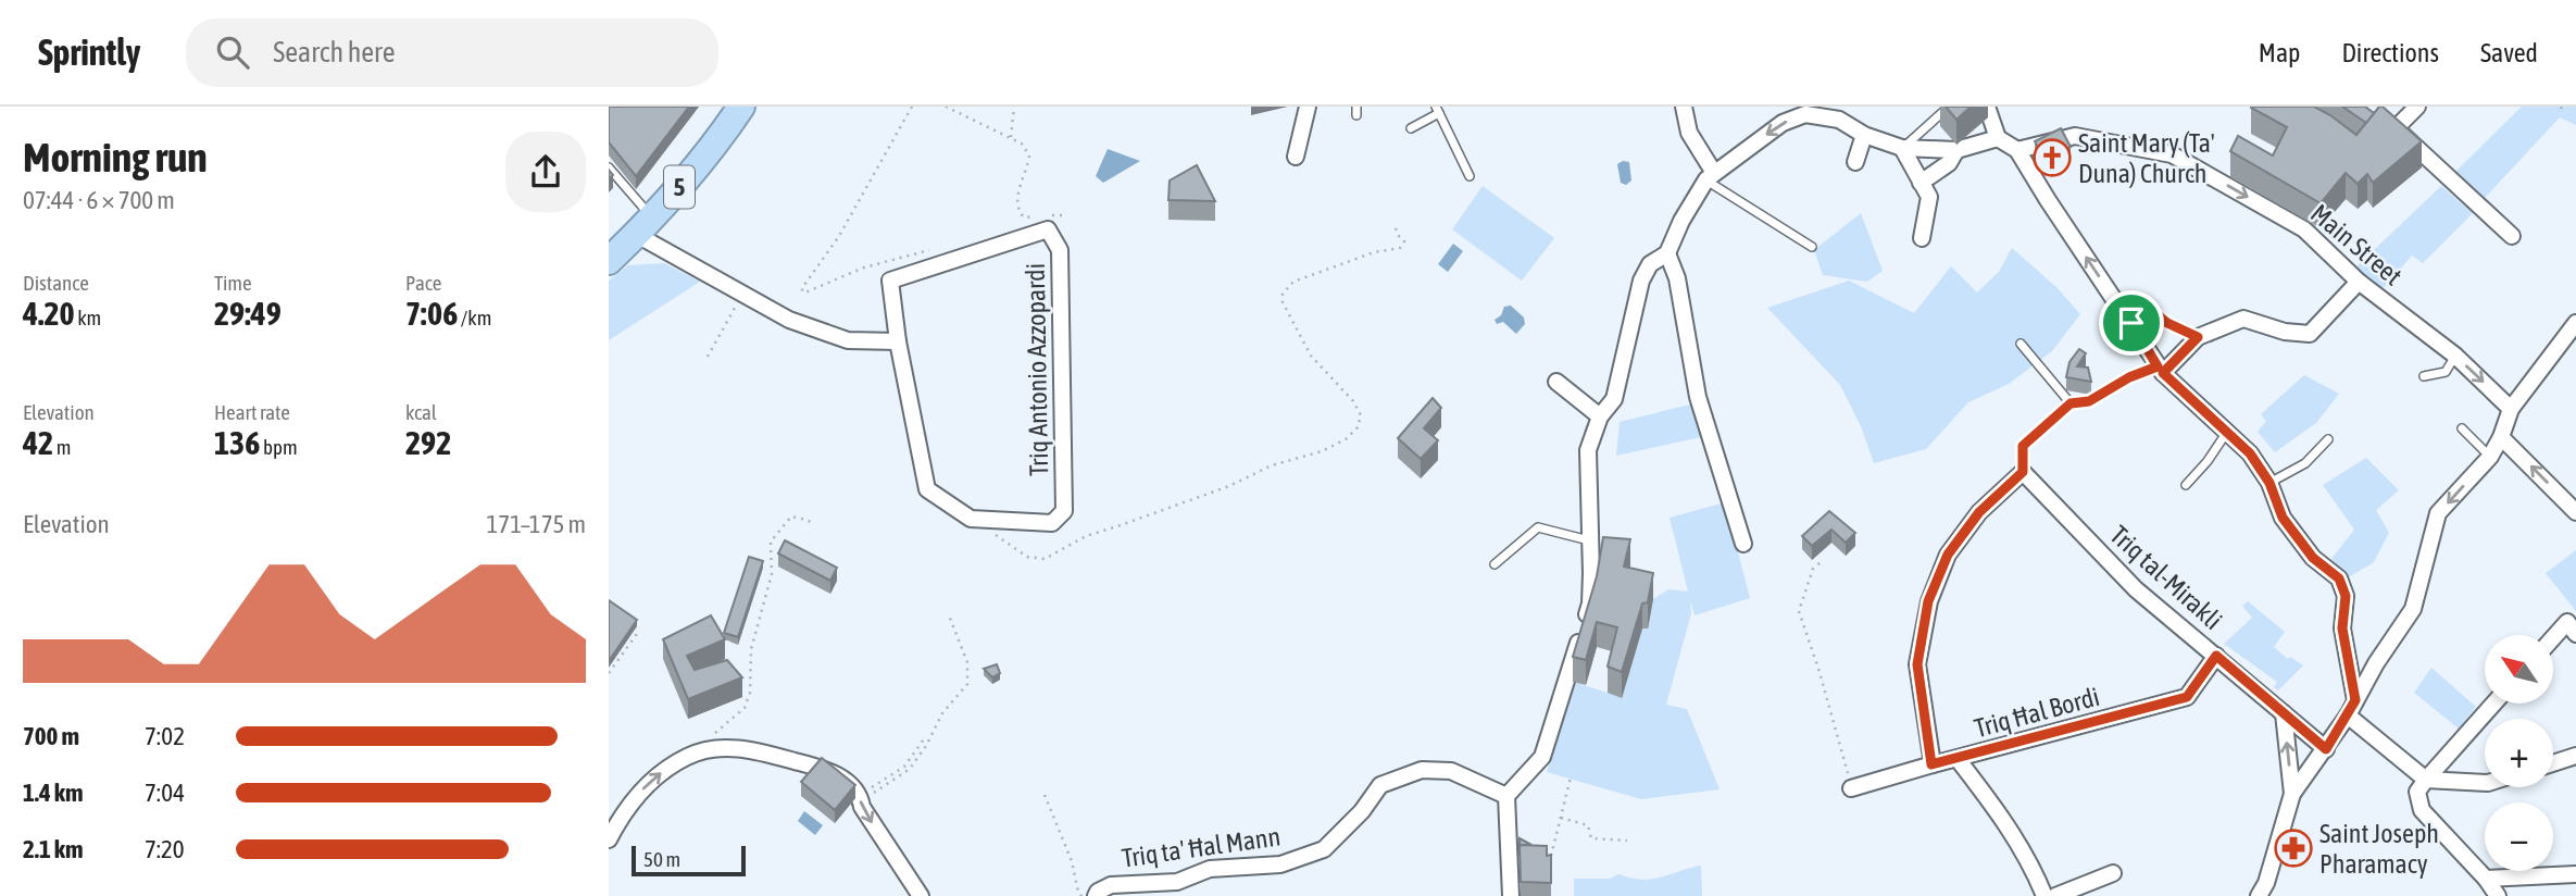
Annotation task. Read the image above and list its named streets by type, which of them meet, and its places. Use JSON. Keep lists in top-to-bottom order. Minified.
{"streets":{"highway":["5"],"street":["Main Street","Triq Antonio Azzopardi","Triq tal-Mirakli","Triq Ħal Bordi","Triq ta' Ħal Mann"]},"crossings":[["Triq tal-Mirakli","Triq Ħal Bordi"]],"one_way":["Main Street"],"places":{"church":["Saint Mary (Ta' Duna) Church"],"pharmacy":["Saint Joseph Pharamacy"]},"scale_bar":"50 m","north":"top left","page":{"header":"Sprintly","search":"Search here","nav":["Map","Directions","Saved"],"heading":["Morning run","07:44 · 6 × 700 m"],"stats":[["Distance","4.20 km"],["Time","29:49"],["Pace","7:06 /km"],["Elevation","42 m"],["Heart rate","136 bpm"],["kcal","292"]],"chart":["Elevation","171–175 m"],"map_buttons":["+","−"],"list":[{"name":"700 m","note":"7:02"},{"name":"1.4 km","note":"7:04"},{"name":"2.1 km","note":"7:20"}],"scale":"50 m"}}
